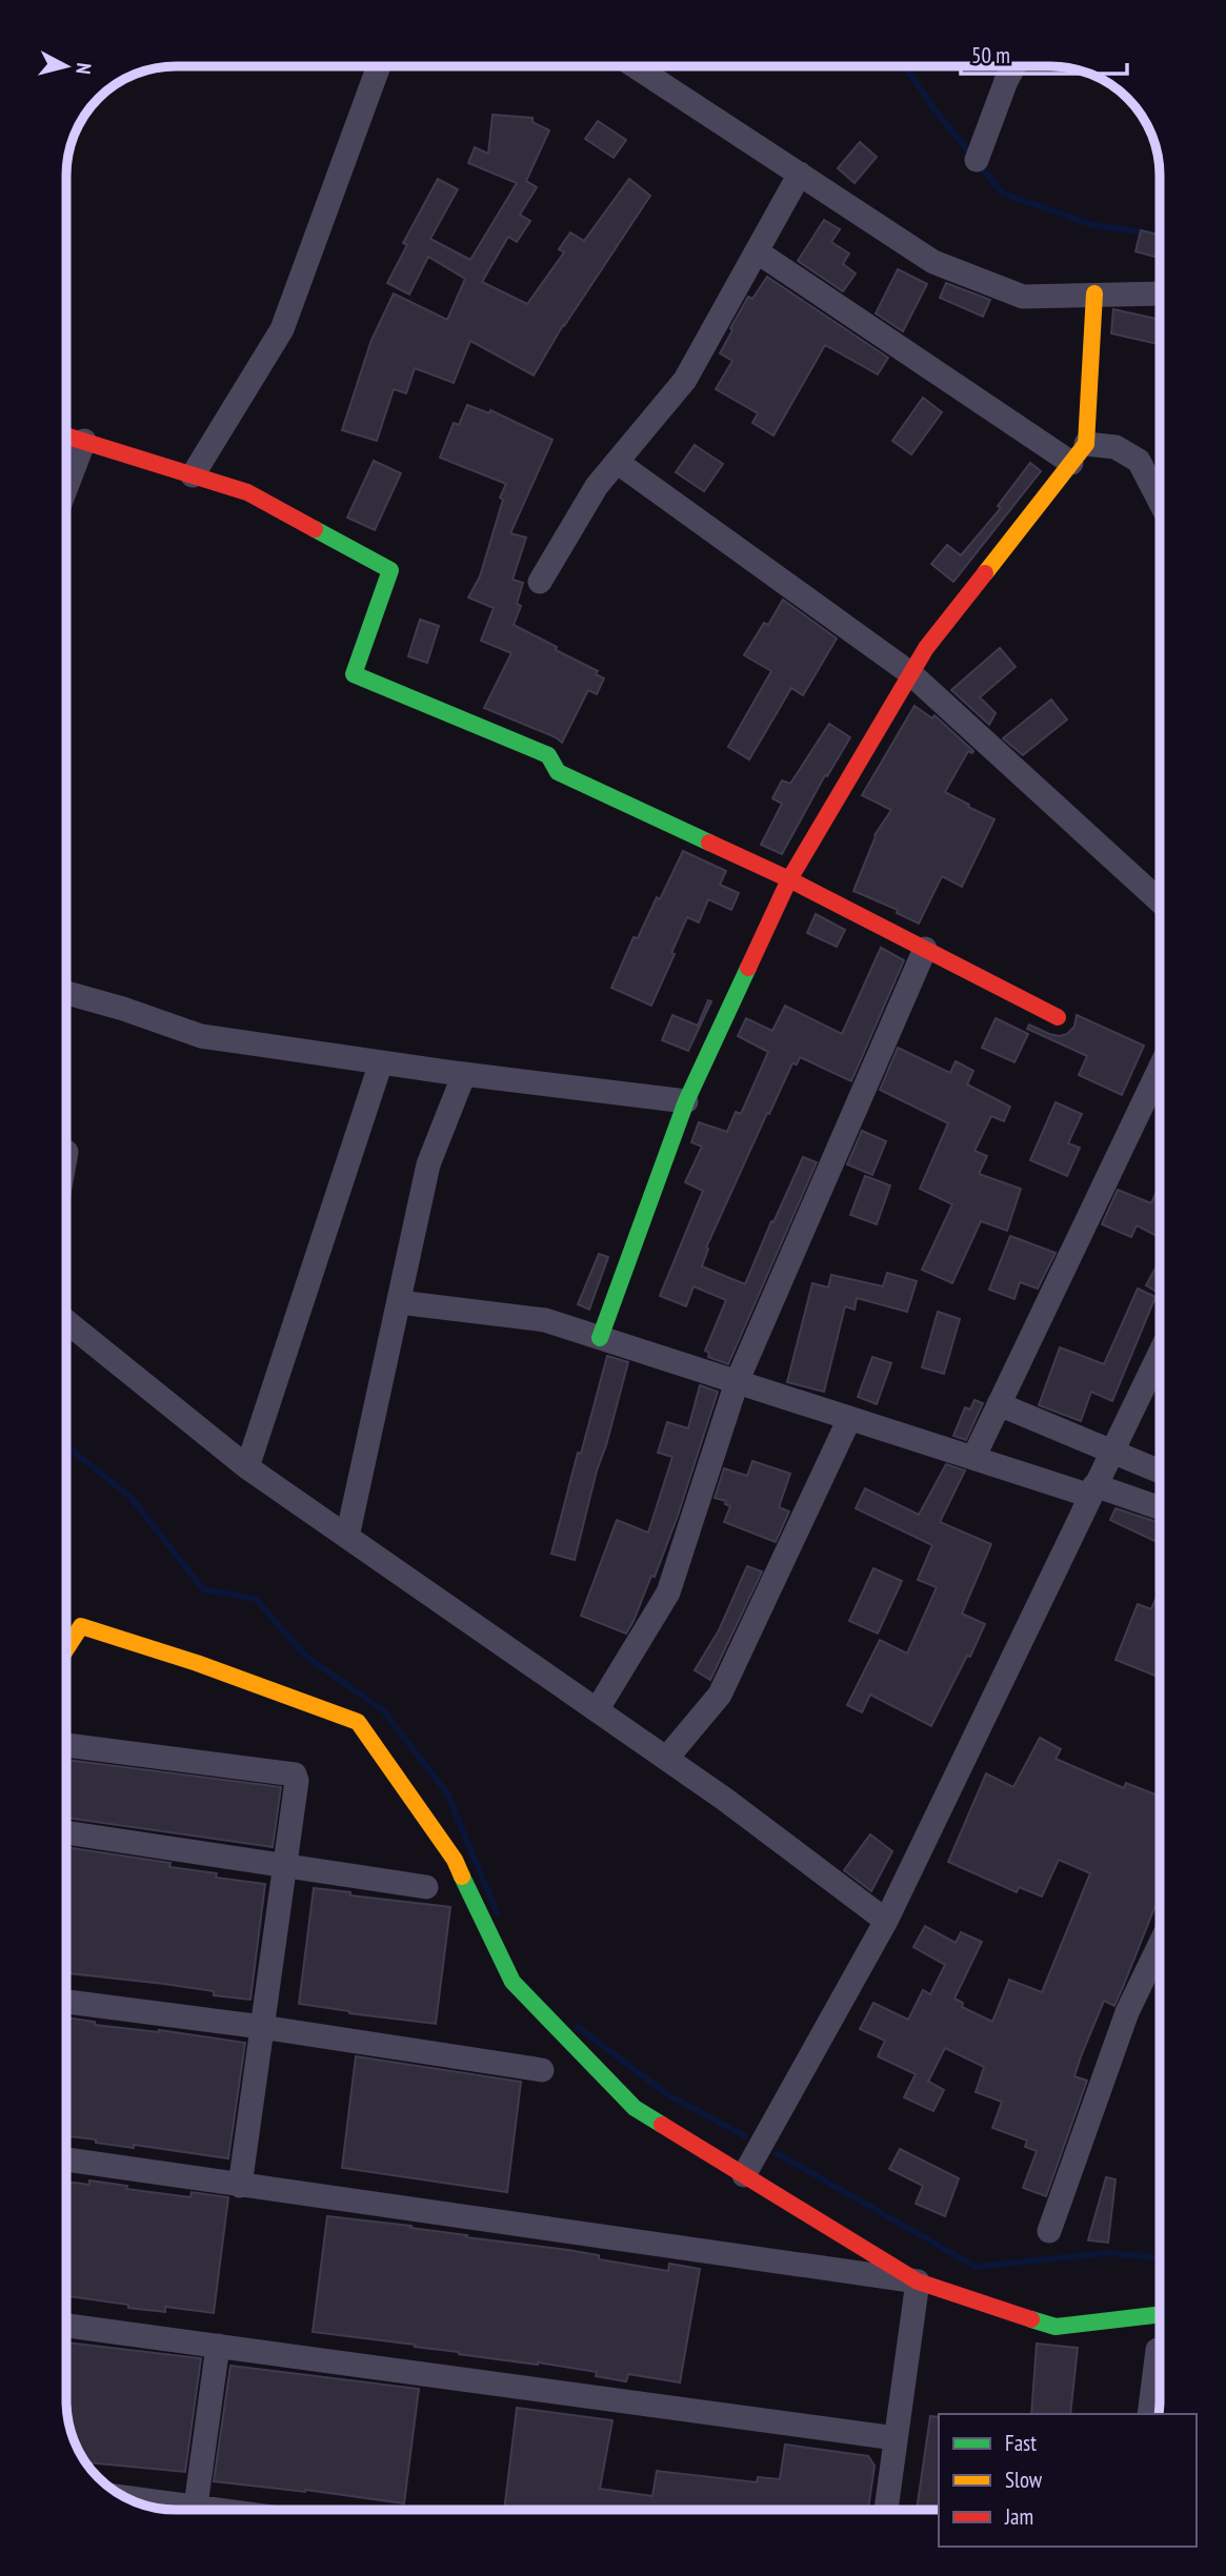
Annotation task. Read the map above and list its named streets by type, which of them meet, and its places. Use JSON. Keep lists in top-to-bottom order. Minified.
{"legend":["Fast","Slow","Jam"],"scale_bar":"50 m","north":"right"}
